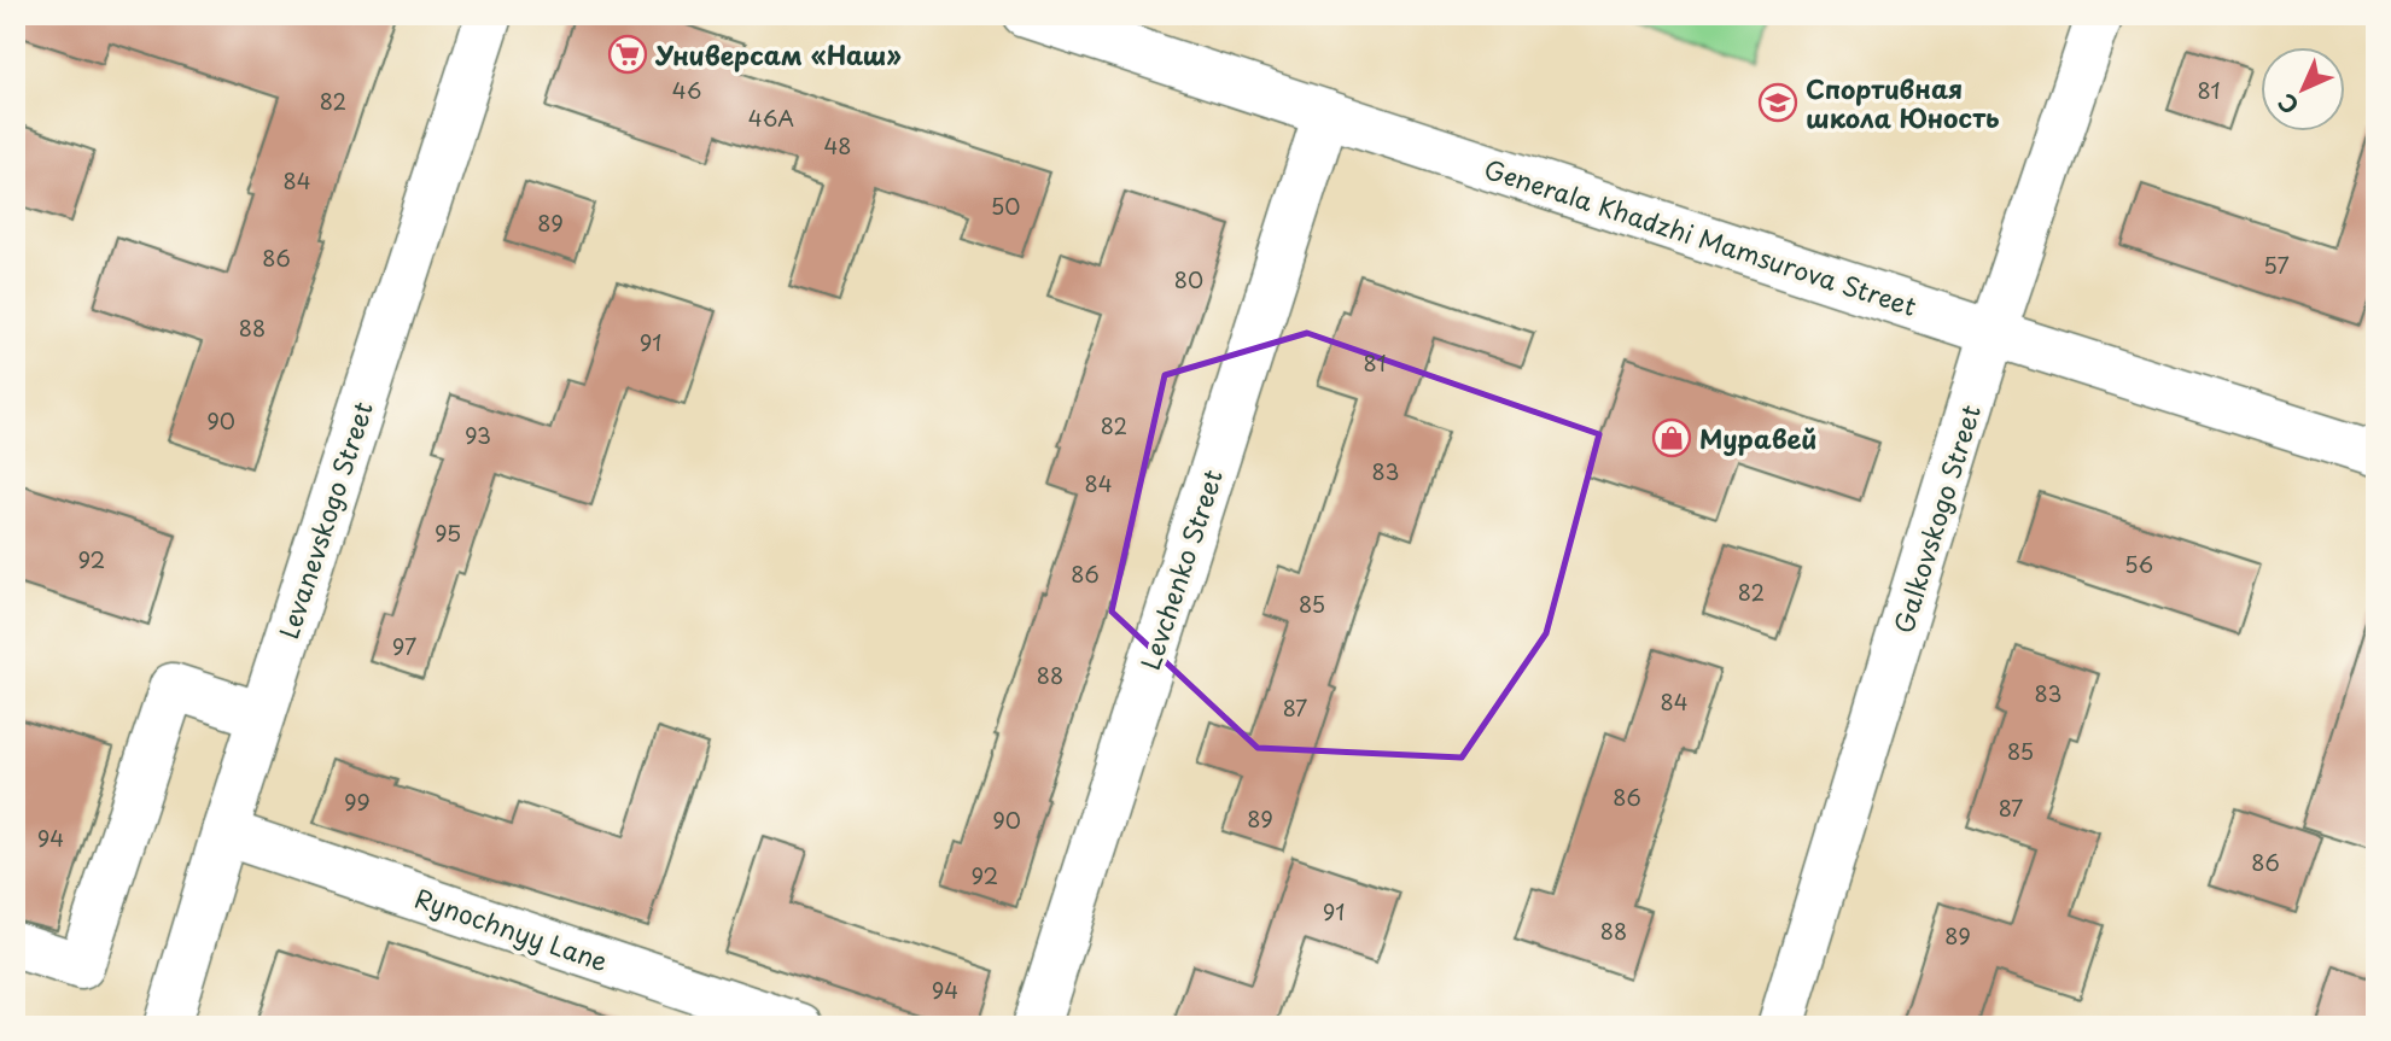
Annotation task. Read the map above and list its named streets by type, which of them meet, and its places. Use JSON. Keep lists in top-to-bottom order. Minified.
{"streets":{"street":["Generala Khadzhi Mamsurova Street","Galkovskogo Street","Levanevskogo Street","Levchenko Street","Rynochnyy Lane"]},"crossings":[["Generala Khadzhi Mamsurova Street","Galkovskogo Street"],["Generala Khadzhi Mamsurova Street","Levchenko Street"],["Levanevskogo Street","Rynochnyy Lane"]],"places":{"supermarket":["Универсам «Наш»"],"school or university":["Спортивная школа Юность"],"shop":["Муравей"]},"house_numbers":["46","81","82","46А","48","84","50","89","86","57","80","88","91","81","90","82","93","83","84","95","92","56","86","82","85","97","88","83","84","87","85","86","99","87","89","90","94","86","92","91","88","89","94"],"north":"bottom left"}
